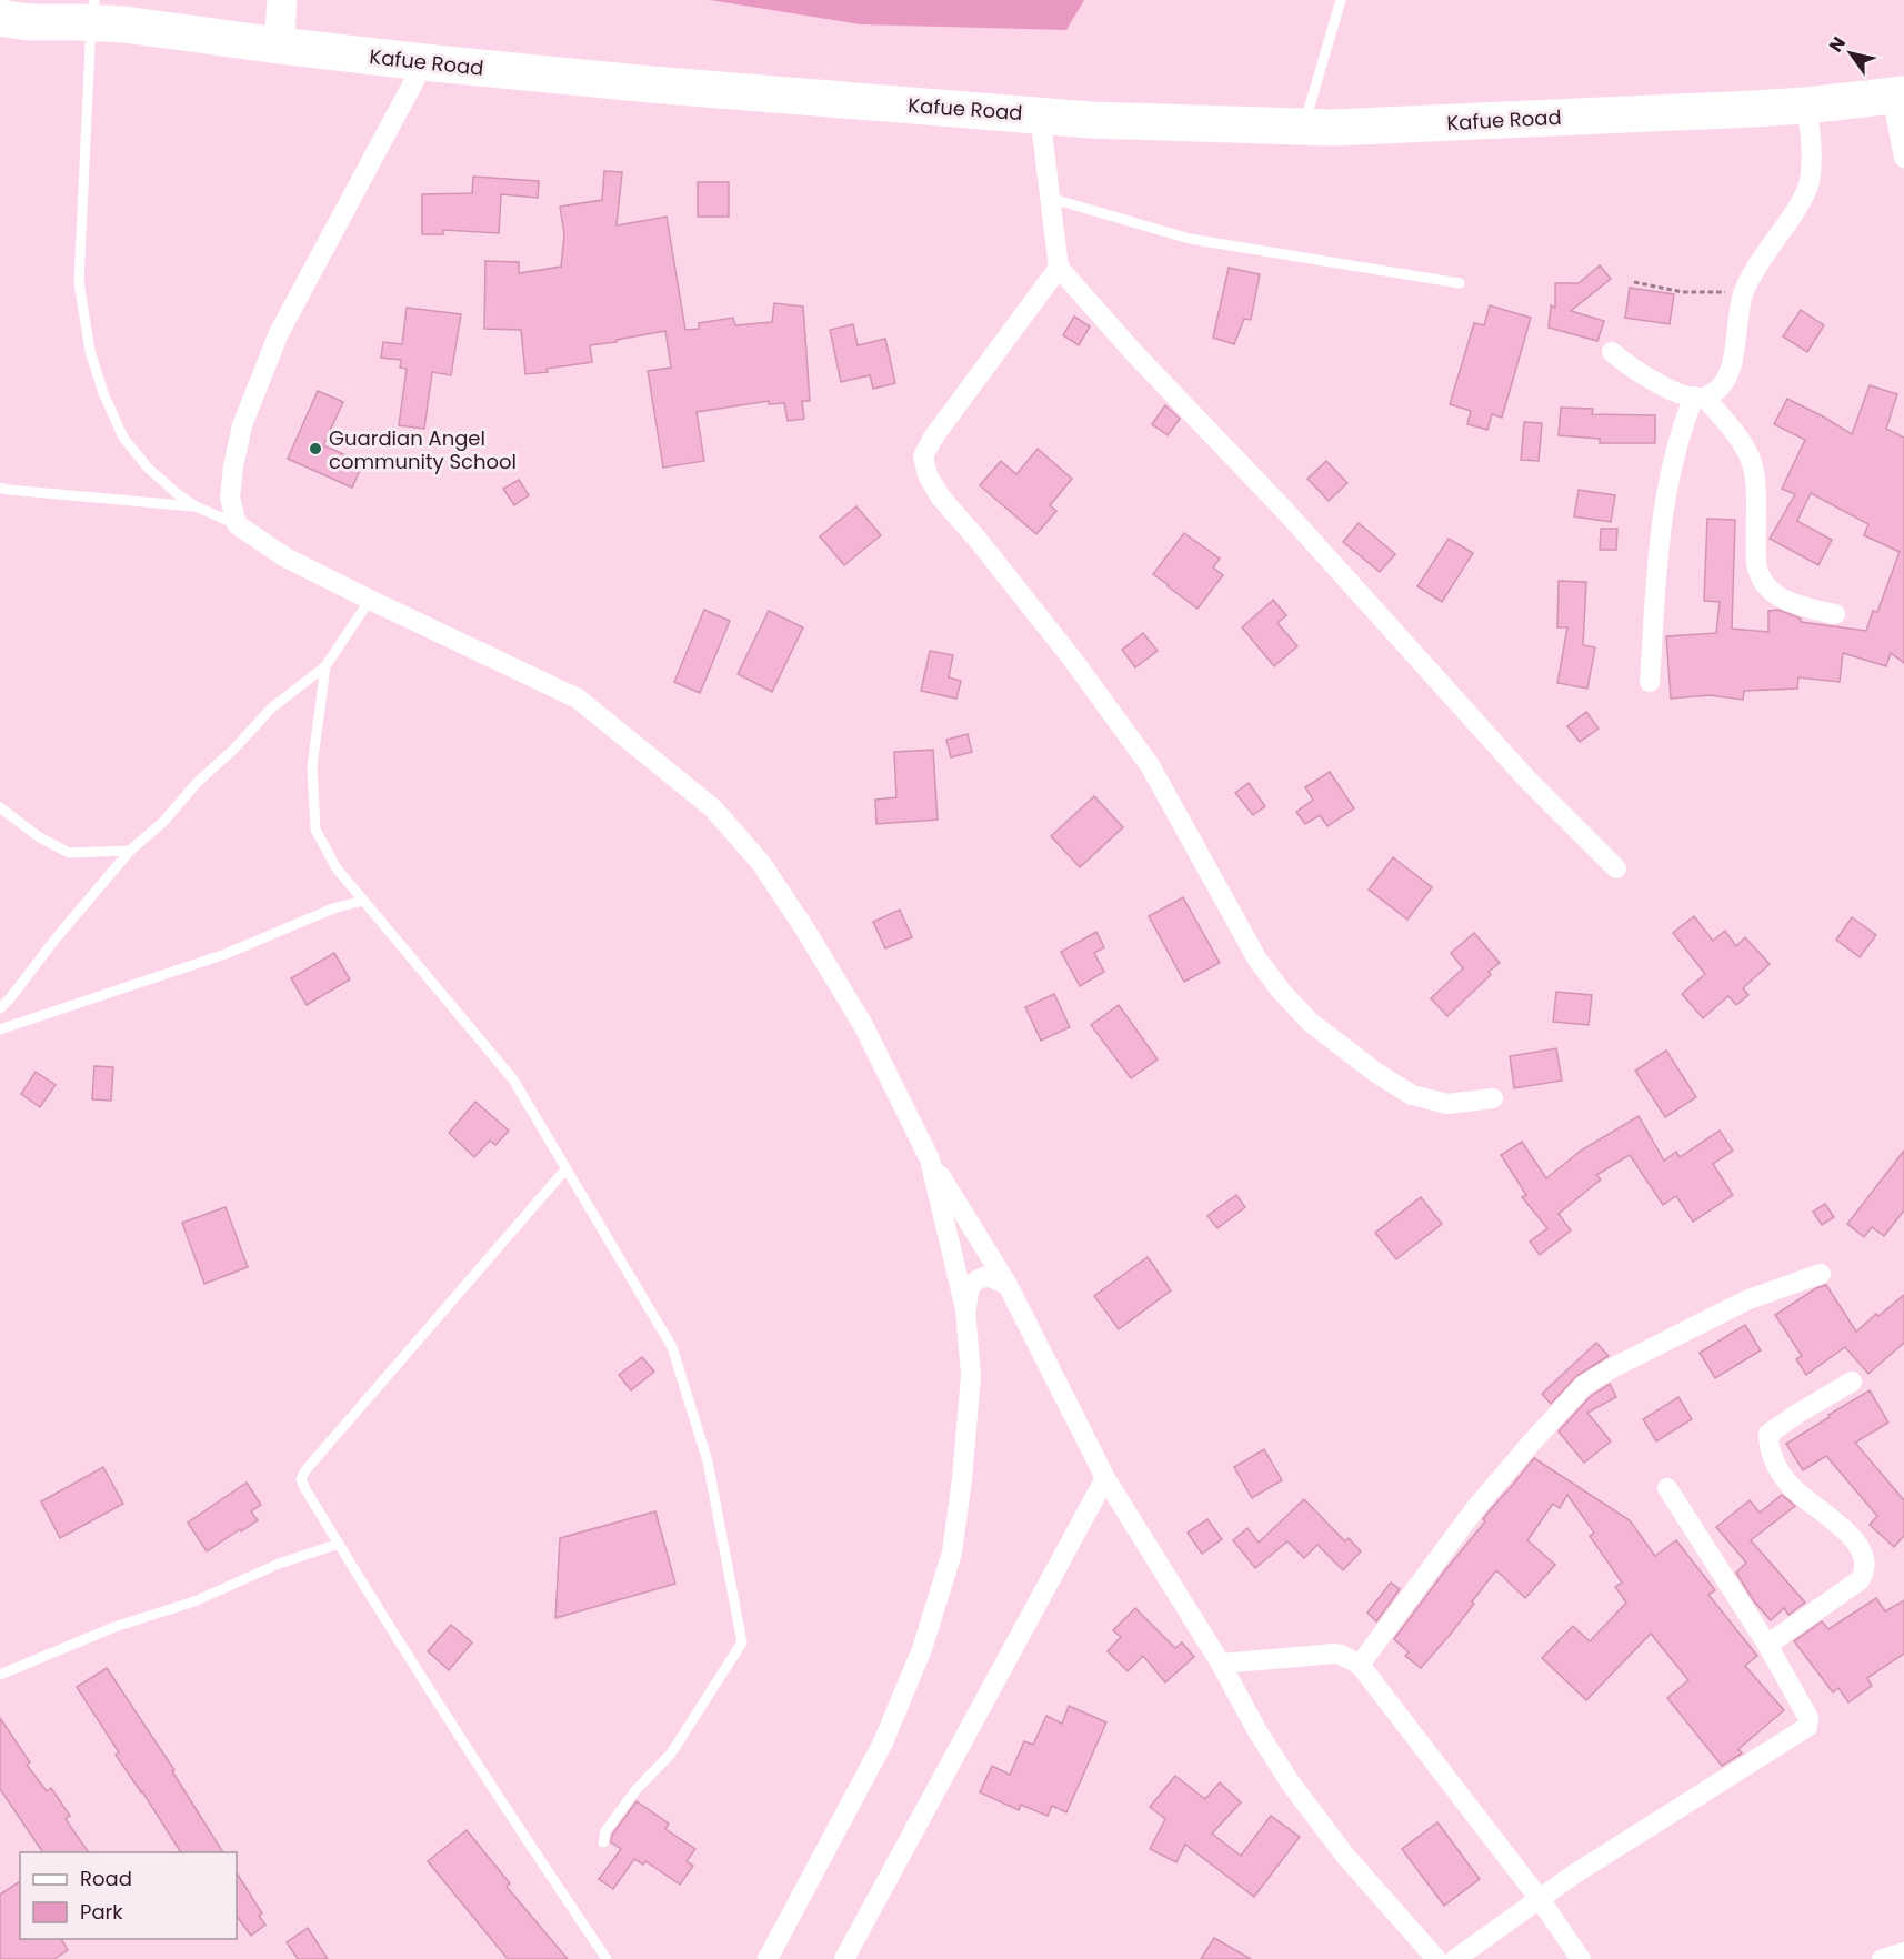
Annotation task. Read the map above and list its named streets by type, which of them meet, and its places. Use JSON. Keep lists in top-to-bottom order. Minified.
{"streets":{"highway":["Kafue Road"]},"places":["Guardian Angel community School"],"legend":["Road","Park"],"north":"top left"}
